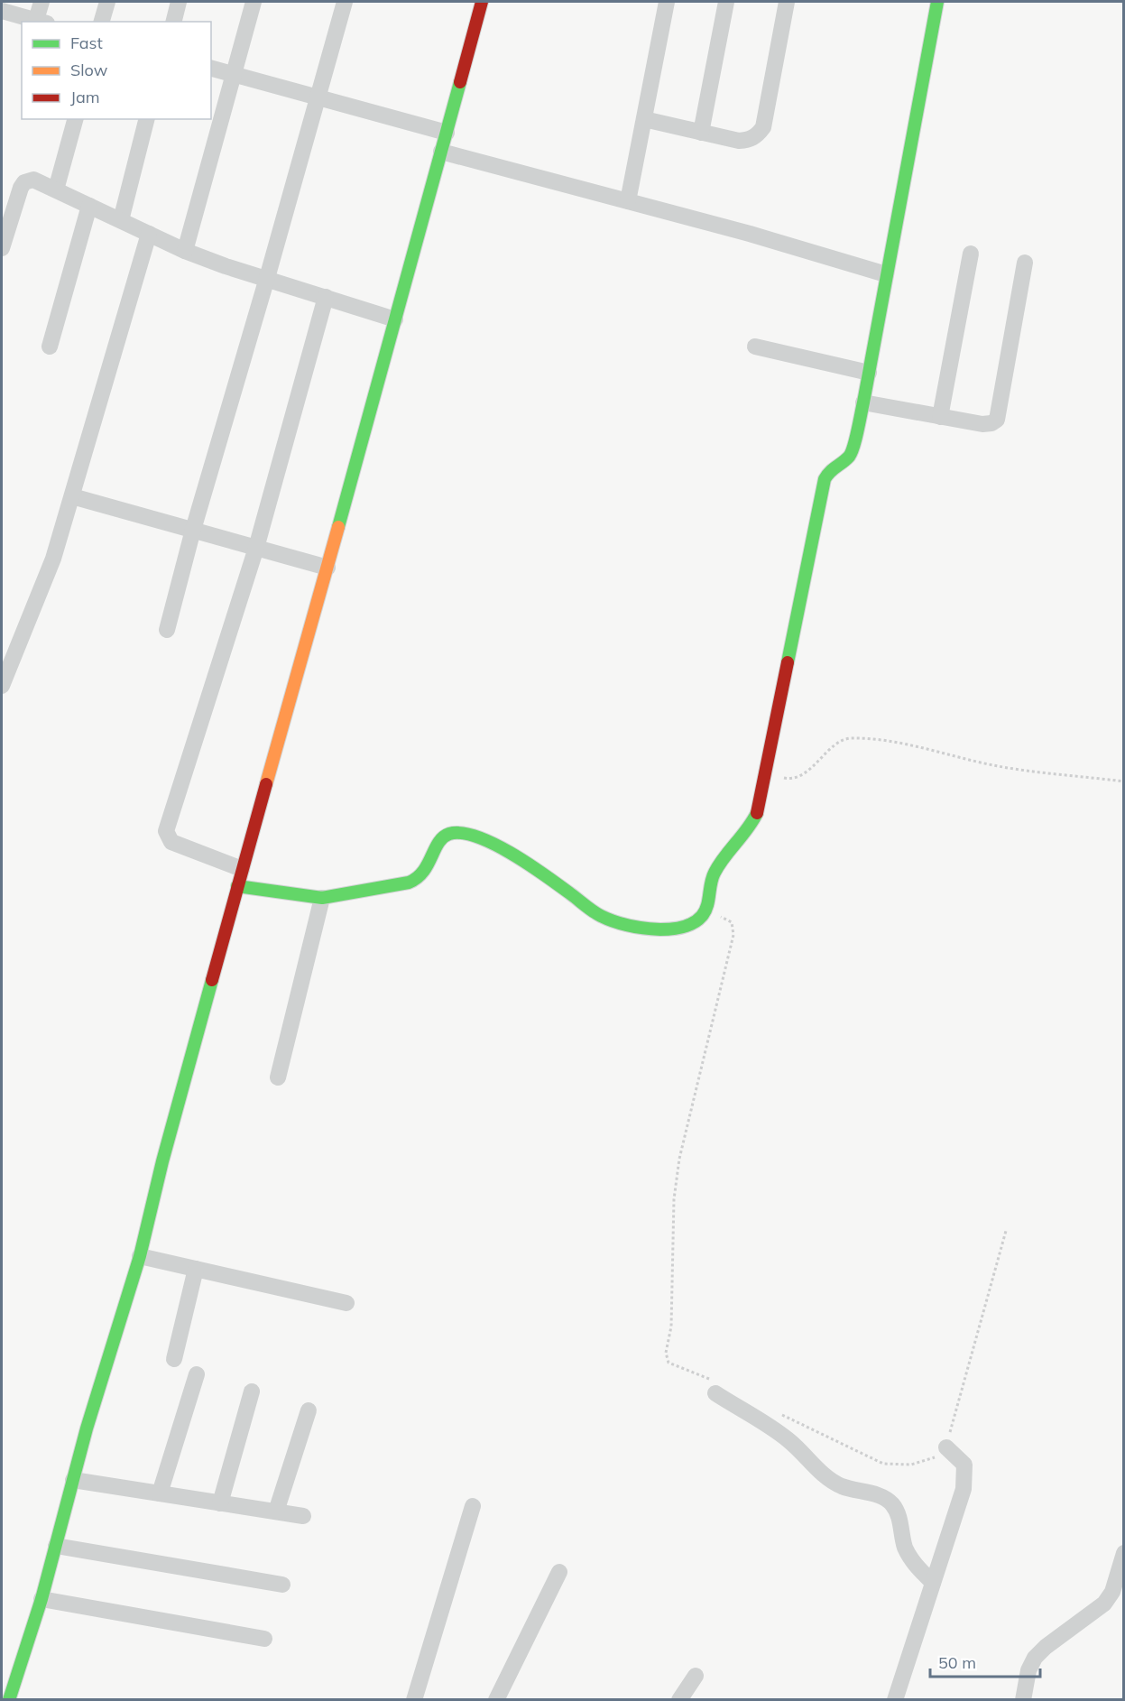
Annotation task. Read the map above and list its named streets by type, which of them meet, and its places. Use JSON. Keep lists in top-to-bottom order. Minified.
{"legend":["Fast","Slow","Jam"],"scale_bar":"50 m"}
